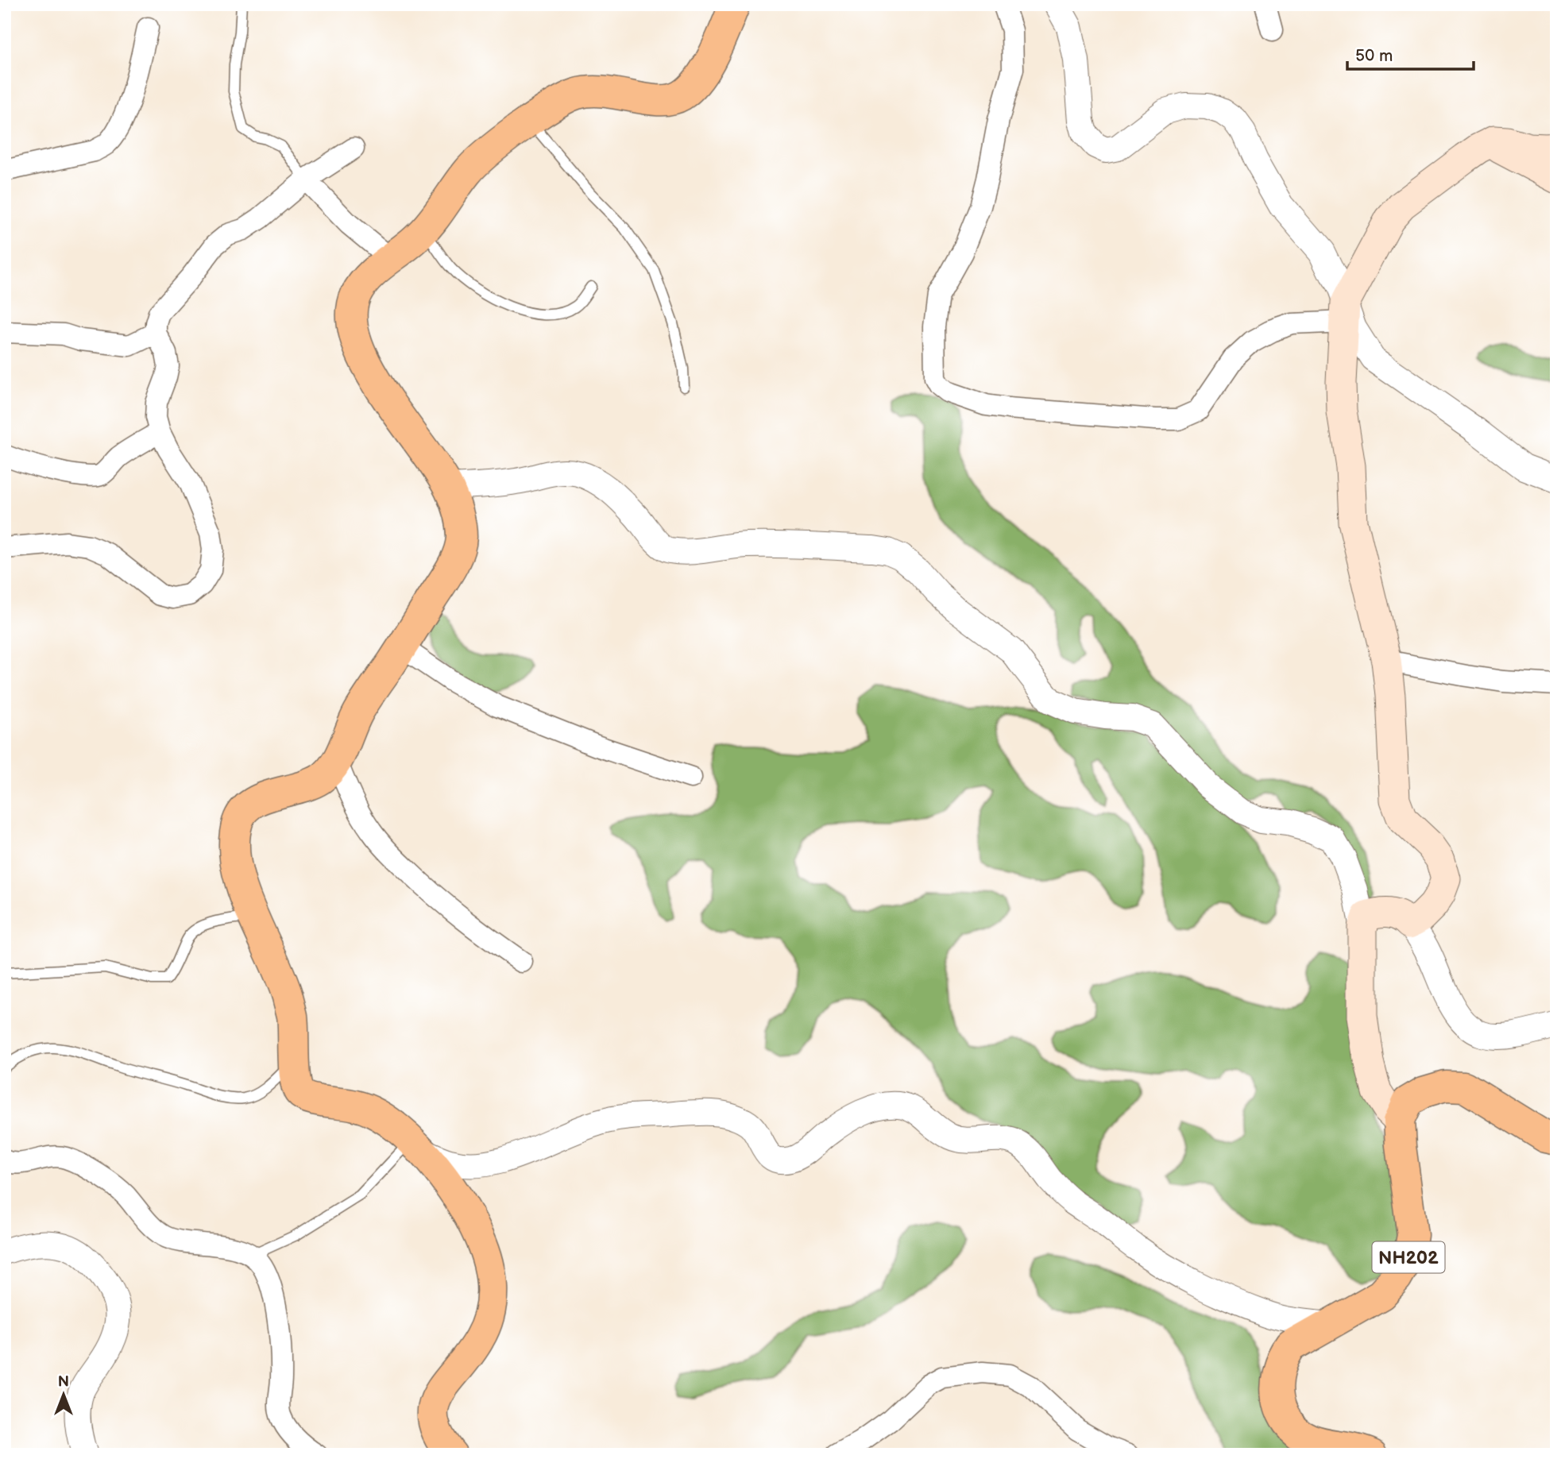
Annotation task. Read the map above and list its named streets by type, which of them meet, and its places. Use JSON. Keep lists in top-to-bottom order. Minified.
{"streets":{"main road":["NH202"]},"scale_bar":"50 m","north":"top"}
